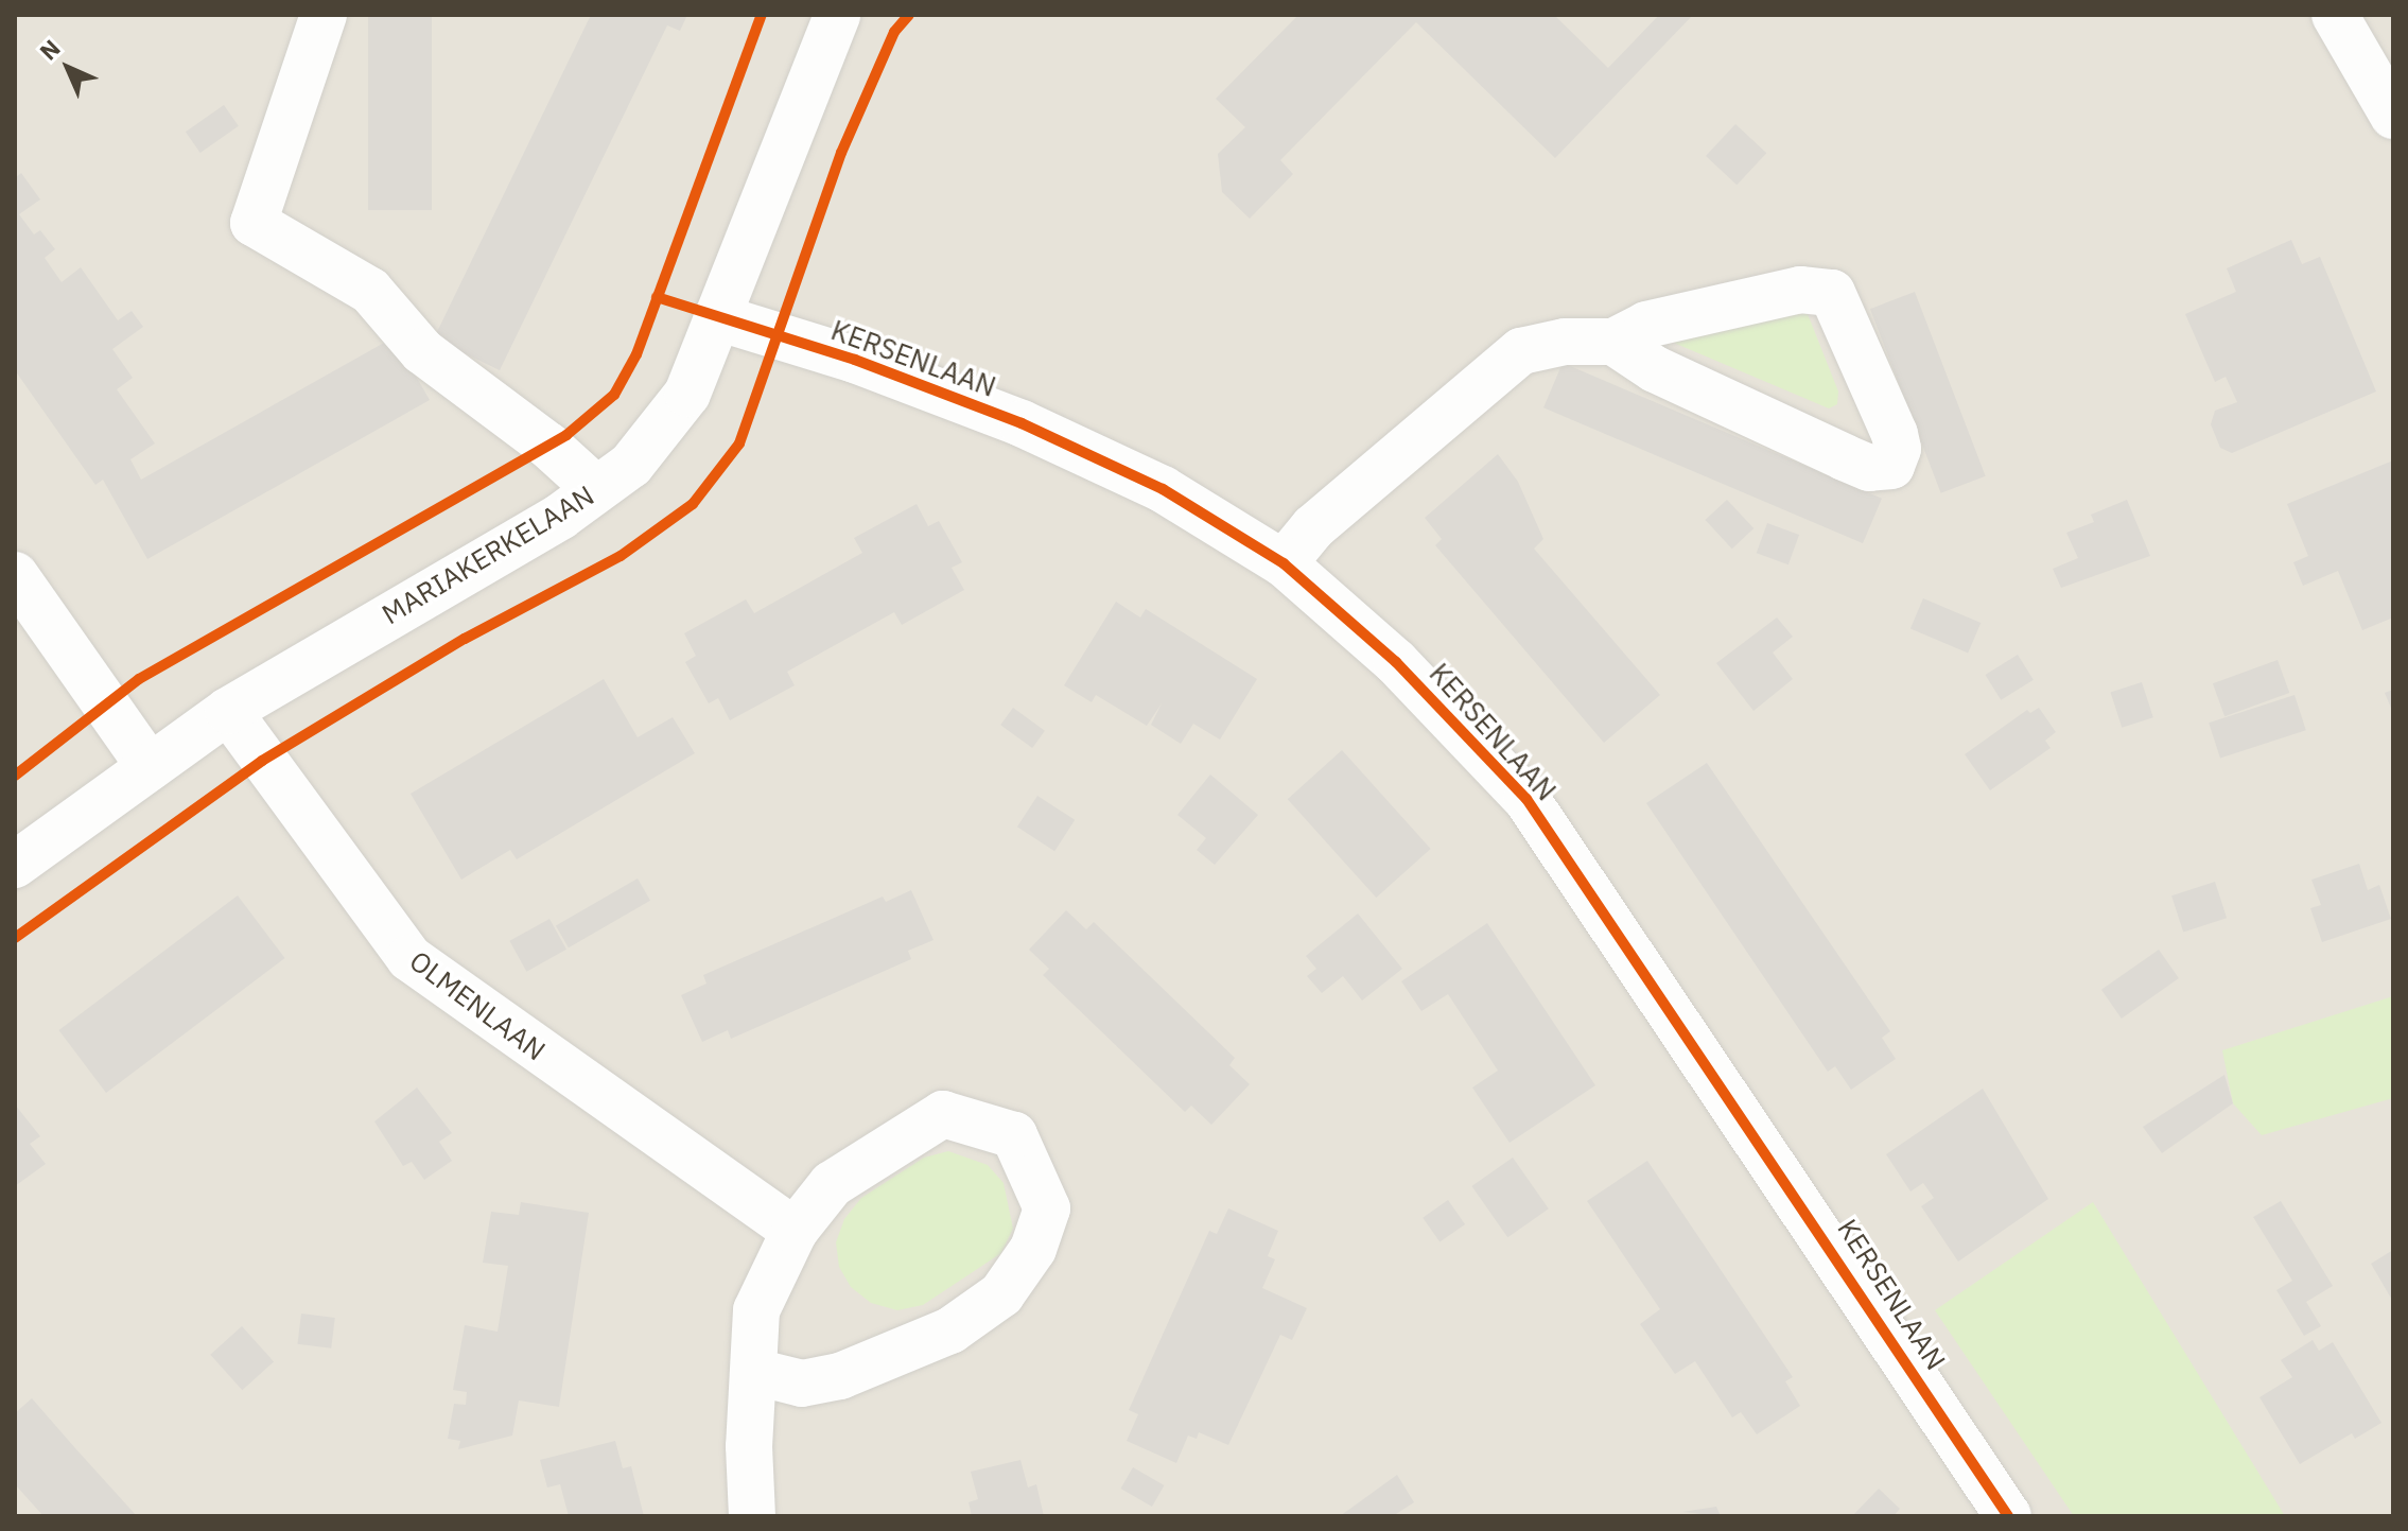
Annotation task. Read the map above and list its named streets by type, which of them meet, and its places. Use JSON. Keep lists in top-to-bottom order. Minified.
{"streets":{"street":["KERSENLAAN","MARIAKERKELAAN","OLMENLAAN"]},"crossings":[["KERSENLAAN","MARIAKERKELAAN"],["MARIAKERKELAAN","OLMENLAAN"]],"north":"top left"}
